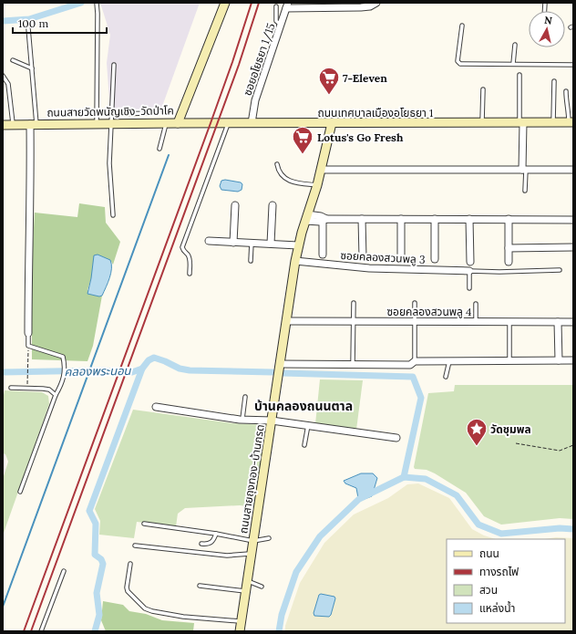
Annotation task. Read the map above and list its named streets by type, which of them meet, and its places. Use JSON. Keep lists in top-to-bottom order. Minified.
{"streets":{"main road":["ถนนสายวัดพนัญเชิง-วัดป่าโค","ถนนเทศบาลเมืองอโยธยา 1","ถนนสายถุงทอง-บ้านกรด"],"street":["ซอยอโยธยา 1/15","ซอยคลองสวนพลู 3","ซอยคลองสวนพลู 4"]},"crossings":[["ซอยอโยธยา 1/15","ถนนเทศบาลเมืองอโยธยา 1"],["ถนนสายวัดพนัญเชิง-วัดป่าโค","ถนนเทศบาลเมืองอโยธยา 1"],["ถนนเทศบาลเมืองอโยธยา 1","ถนนสายถุงทอง-บ้านกรด"],["ซอยคลองสวนพลู 3","ถนนสายถุงทอง-บ้านกรด"],["ซอยคลองสวนพลู 4","ถนนสายถุงทอง-บ้านกรด"]],"districts":["บ้านคลองถนนตาล"],"water":["คลองพระนอน"],"places":{"supermarket":["7-Eleven","Lotus's Go Fresh"],"place":["วัดชุมพล"]},"legend":["ถนน","ทางรถไฟ","สวน","แหล่งน้ำ"],"scale_bar":"100 m","north":"top"}
